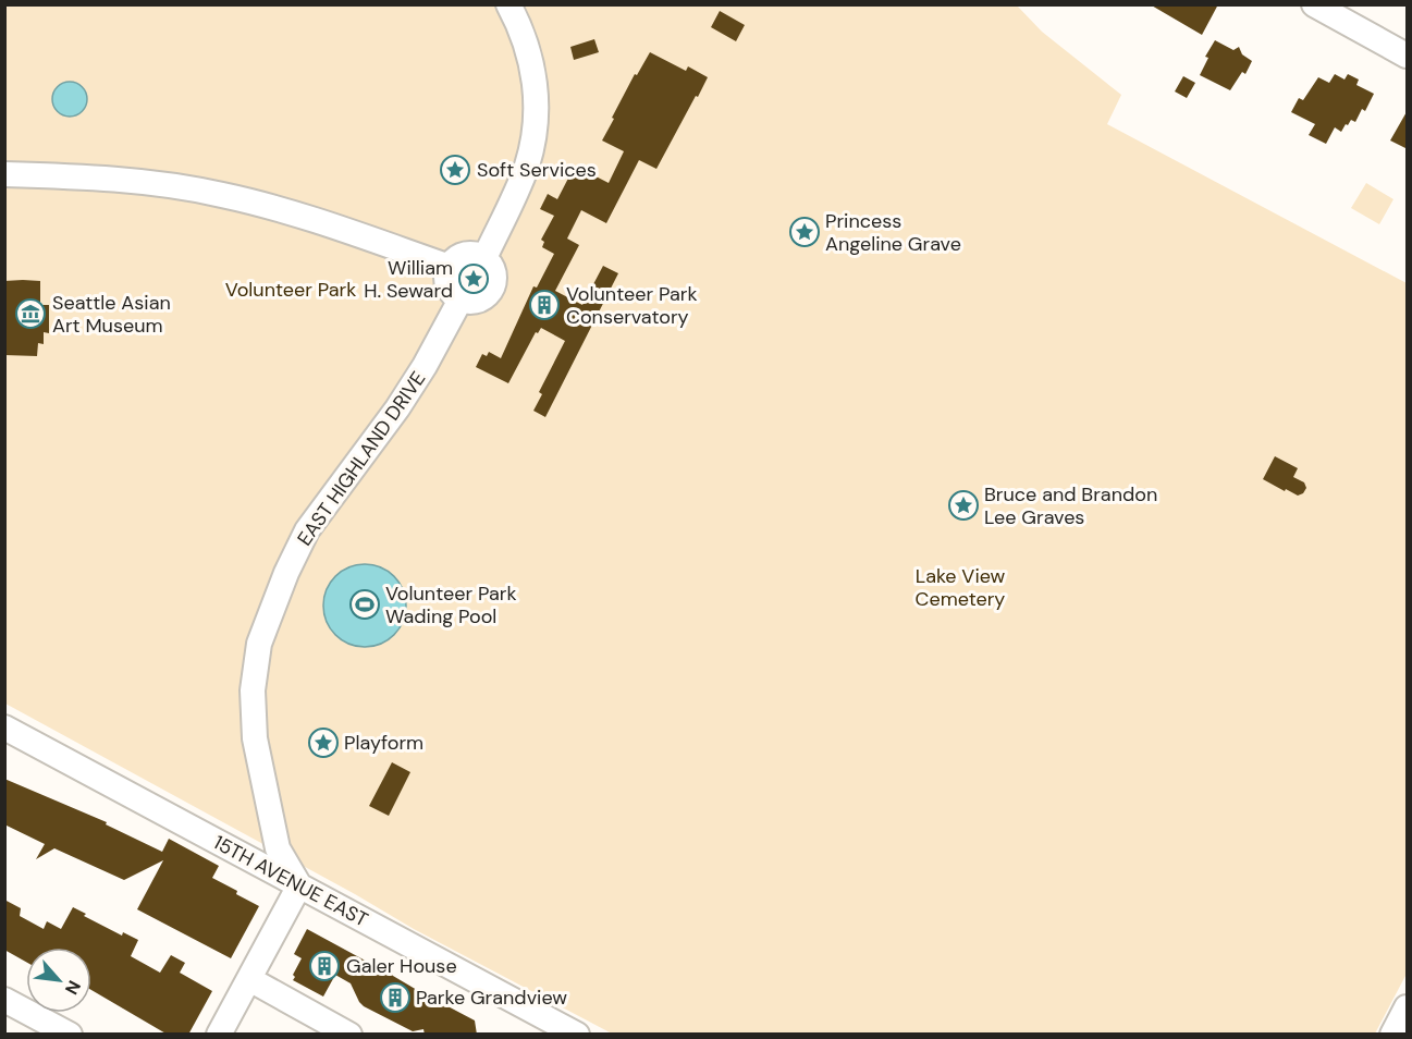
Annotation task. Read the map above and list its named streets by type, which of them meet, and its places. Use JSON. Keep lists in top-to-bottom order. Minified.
{"streets":{"street":["EAST HIGHLAND DRIVE","15TH AVENUE EAST"]},"crossings":[["EAST HIGHLAND DRIVE","15TH AVENUE EAST"]],"parks":["Volunteer Park","Lake View Cemetery"],"places":{"place":["Soft Services","Princess Angeline Grave","William H. Seward","Bruce and Brandon Lee Graves","Playform"],"building":["Volunteer Park Conservatory","Galer House","Parke Grandview"],"museum":["Seattle Asian Art Museum"],"sports":["Volunteer Park Wading Pool"]},"north":"bottom right"}
